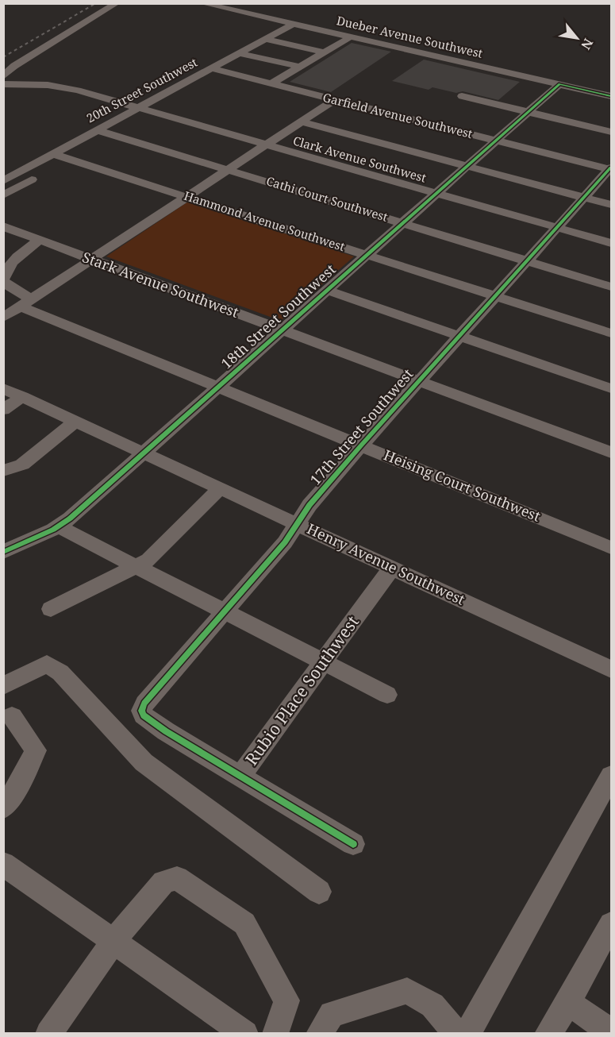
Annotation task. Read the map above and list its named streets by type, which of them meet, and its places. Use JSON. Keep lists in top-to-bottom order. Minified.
{"streets":{"street":["Dueber Avenue Southwest","20th Street Southwest","Garfield Avenue Southwest","Clark Avenue Southwest","Cathi Court Southwest","Hammond Avenue Southwest","Stark Avenue Southwest","18th Street Southwest","17th Street Southwest","Heising Court Southwest","Henry Avenue Southwest","Rubio Place Southwest"]},"crossings":[["Dueber Avenue Southwest","20th Street Southwest"],["Dueber Avenue Southwest","18th Street Southwest"],["20th Street Southwest","Garfield Avenue Southwest"],["20th Street Southwest","Clark Avenue Southwest"],["20th Street Southwest","Cathi Court Southwest"],["20th Street Southwest","Hammond Avenue Southwest"],["Garfield Avenue Southwest","18th Street Southwest"],["Garfield Avenue Southwest","17th Street Southwest"],["Clark Avenue Southwest","18th Street Southwest"],["Clark Avenue Southwest","17th Street Southwest"],["Cathi Court Southwest","18th Street Southwest"],["Cathi Court Southwest","17th Street Southwest"],["Hammond Avenue Southwest","18th Street Southwest"],["Hammond Avenue Southwest","17th Street Southwest"],["Stark Avenue Southwest","18th Street Southwest"],["Stark Avenue Southwest","17th Street Southwest"],["18th Street Southwest","Heising Court Southwest"],["18th Street Southwest","Henry Avenue Southwest"],["17th Street Southwest","Heising Court Southwest"],["17th Street Southwest","Henry Avenue Southwest"],["17th Street Southwest","Rubio Place Southwest"],["Henry Avenue Southwest","Rubio Place Southwest"]],"north":"bottom right"}
